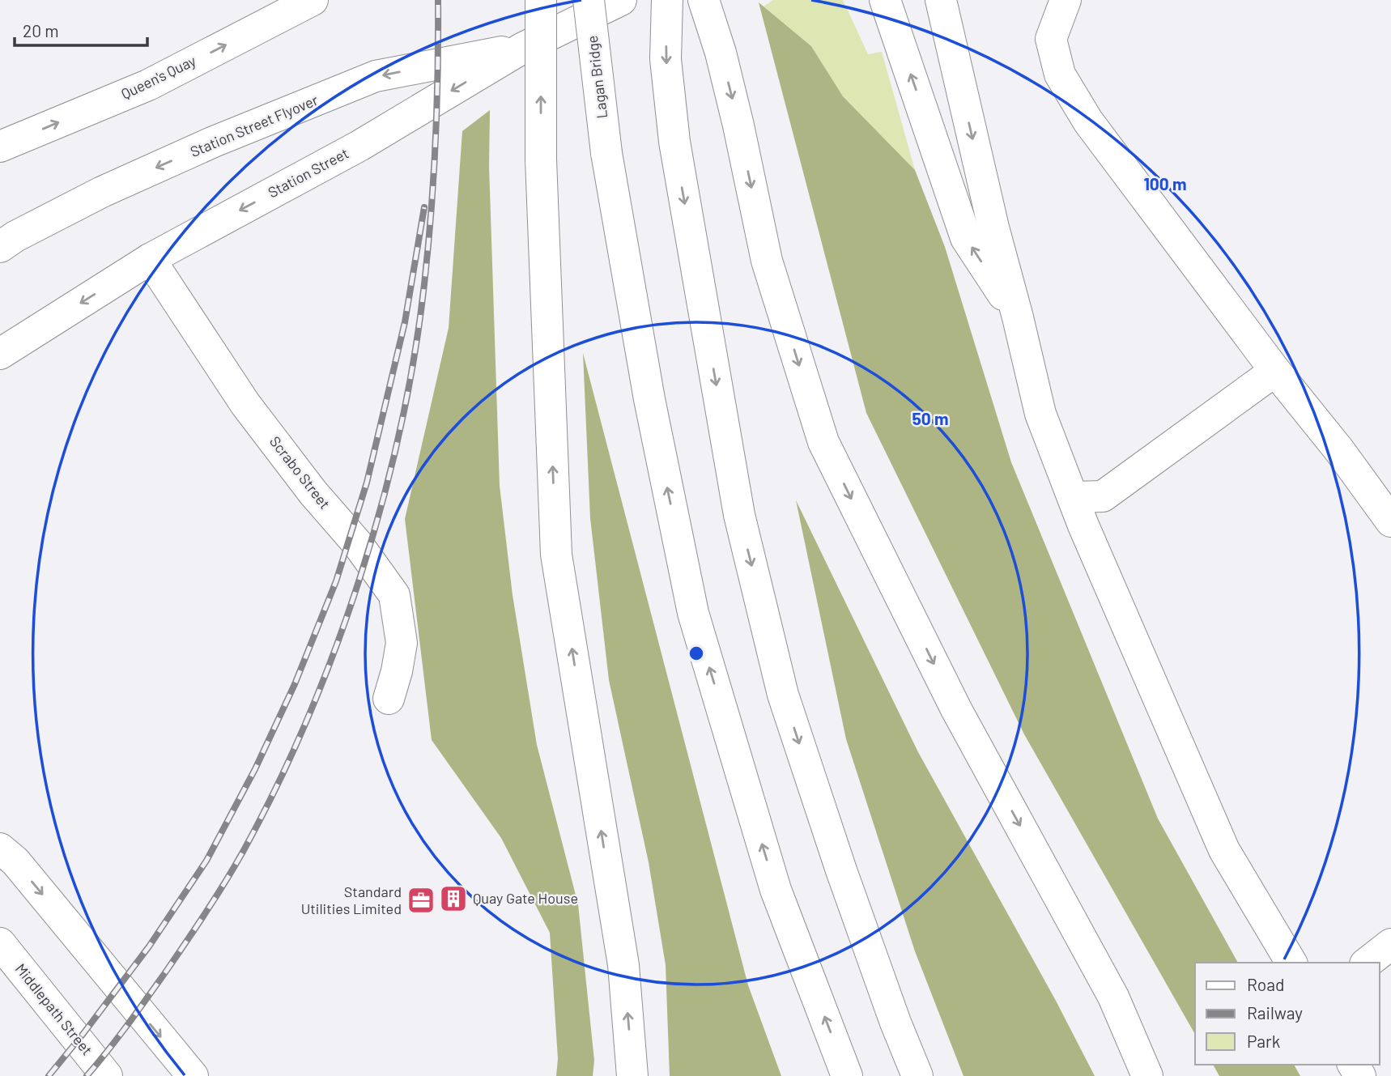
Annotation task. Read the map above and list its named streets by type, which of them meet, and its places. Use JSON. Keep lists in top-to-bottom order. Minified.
{"streets":{"main road":["Lagan Bridge","Queen's Quay","Station Street Flyover","Station Street","Scrabo Street","Middlepath Street"]},"crossings":[["Station Street Flyover","Station Street"],["Station Street","Scrabo Street"]],"one_way":["Queen's Quay","Station Street Flyover","Station Street"],"places":{"building":["Quay Gate House"],"office":["Standard Utilities Limited"]},"legend":["Road","Railway","Park"],"scale_bar":"20 m","rings":["100 m","50 m"]}
